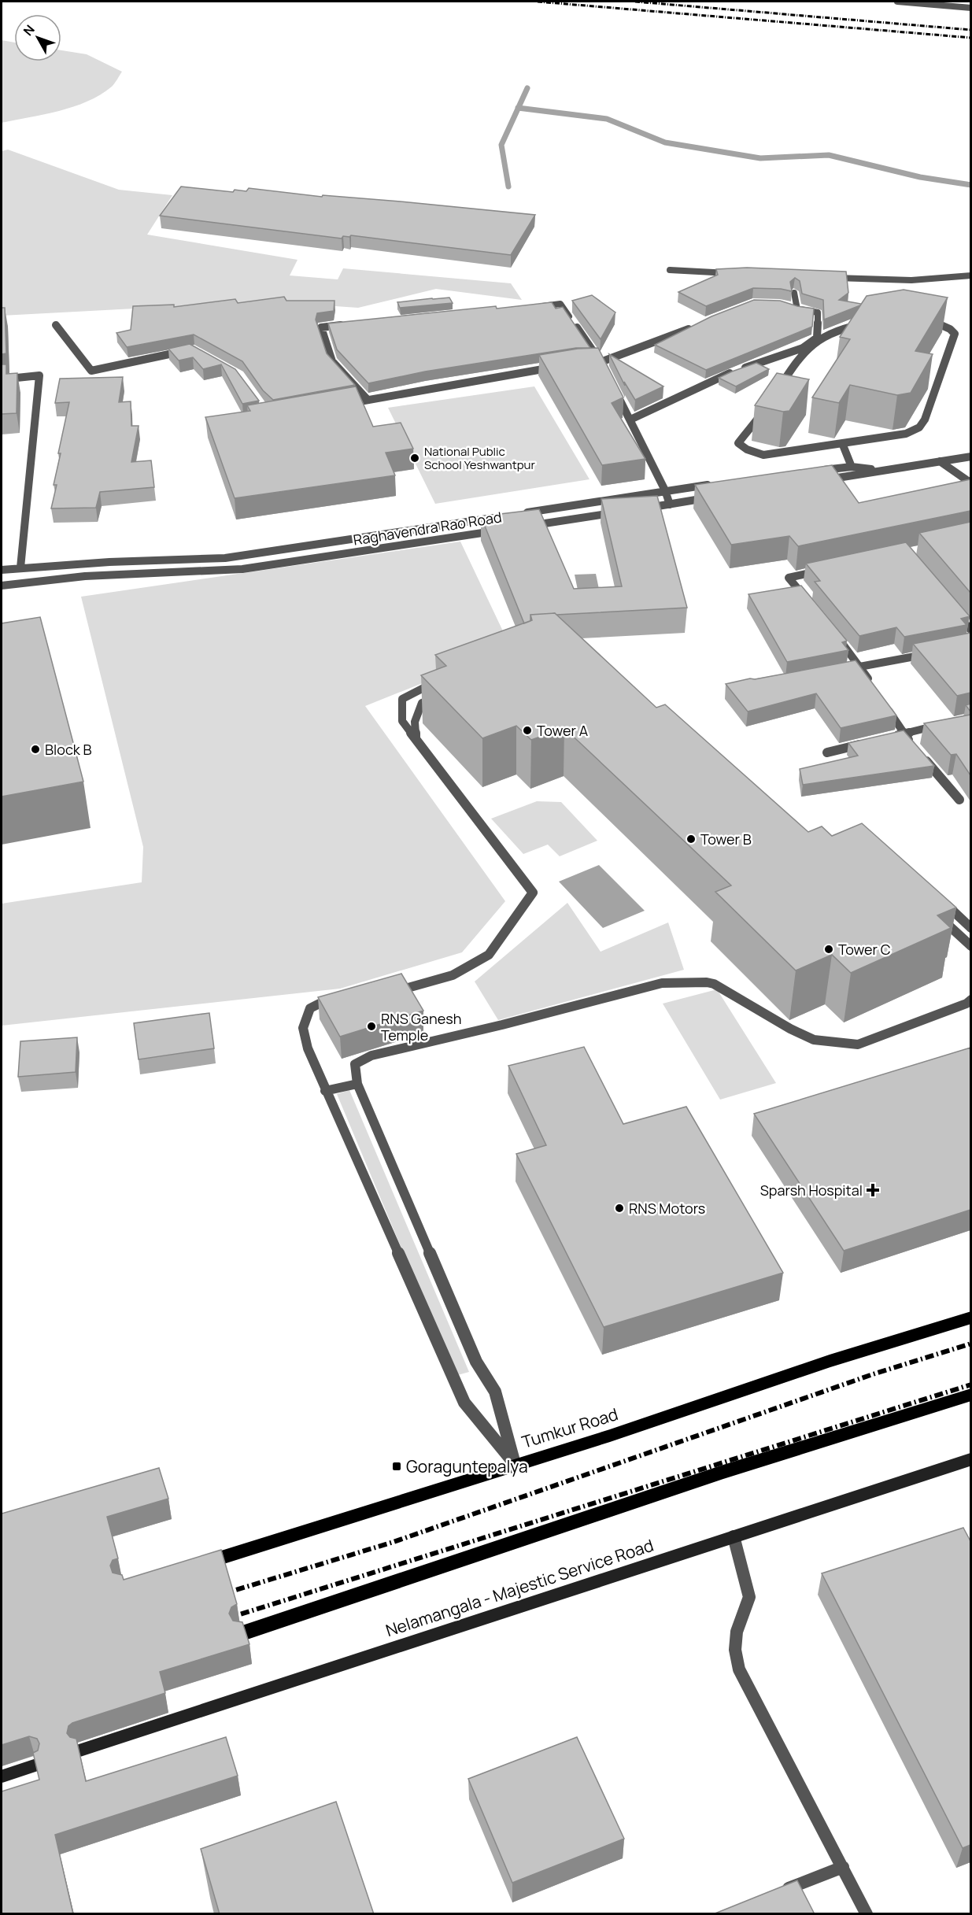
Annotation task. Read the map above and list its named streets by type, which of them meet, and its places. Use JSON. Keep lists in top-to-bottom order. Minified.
{"streets":{"highway":["Tumkur Road"],"main road":["Nelamangala - Majestic Service Road"],"street":["Raghavendra Rao Road"]},"places":{"other":["National Public School Yeshwantpur","Tower A","Block B","Tower B","Tower C","RNS Ganesh Temple","RNS Motors"],"health":["Sparsh Hospital"],"transit":["Goraguntepalya"]},"north":"top left"}
